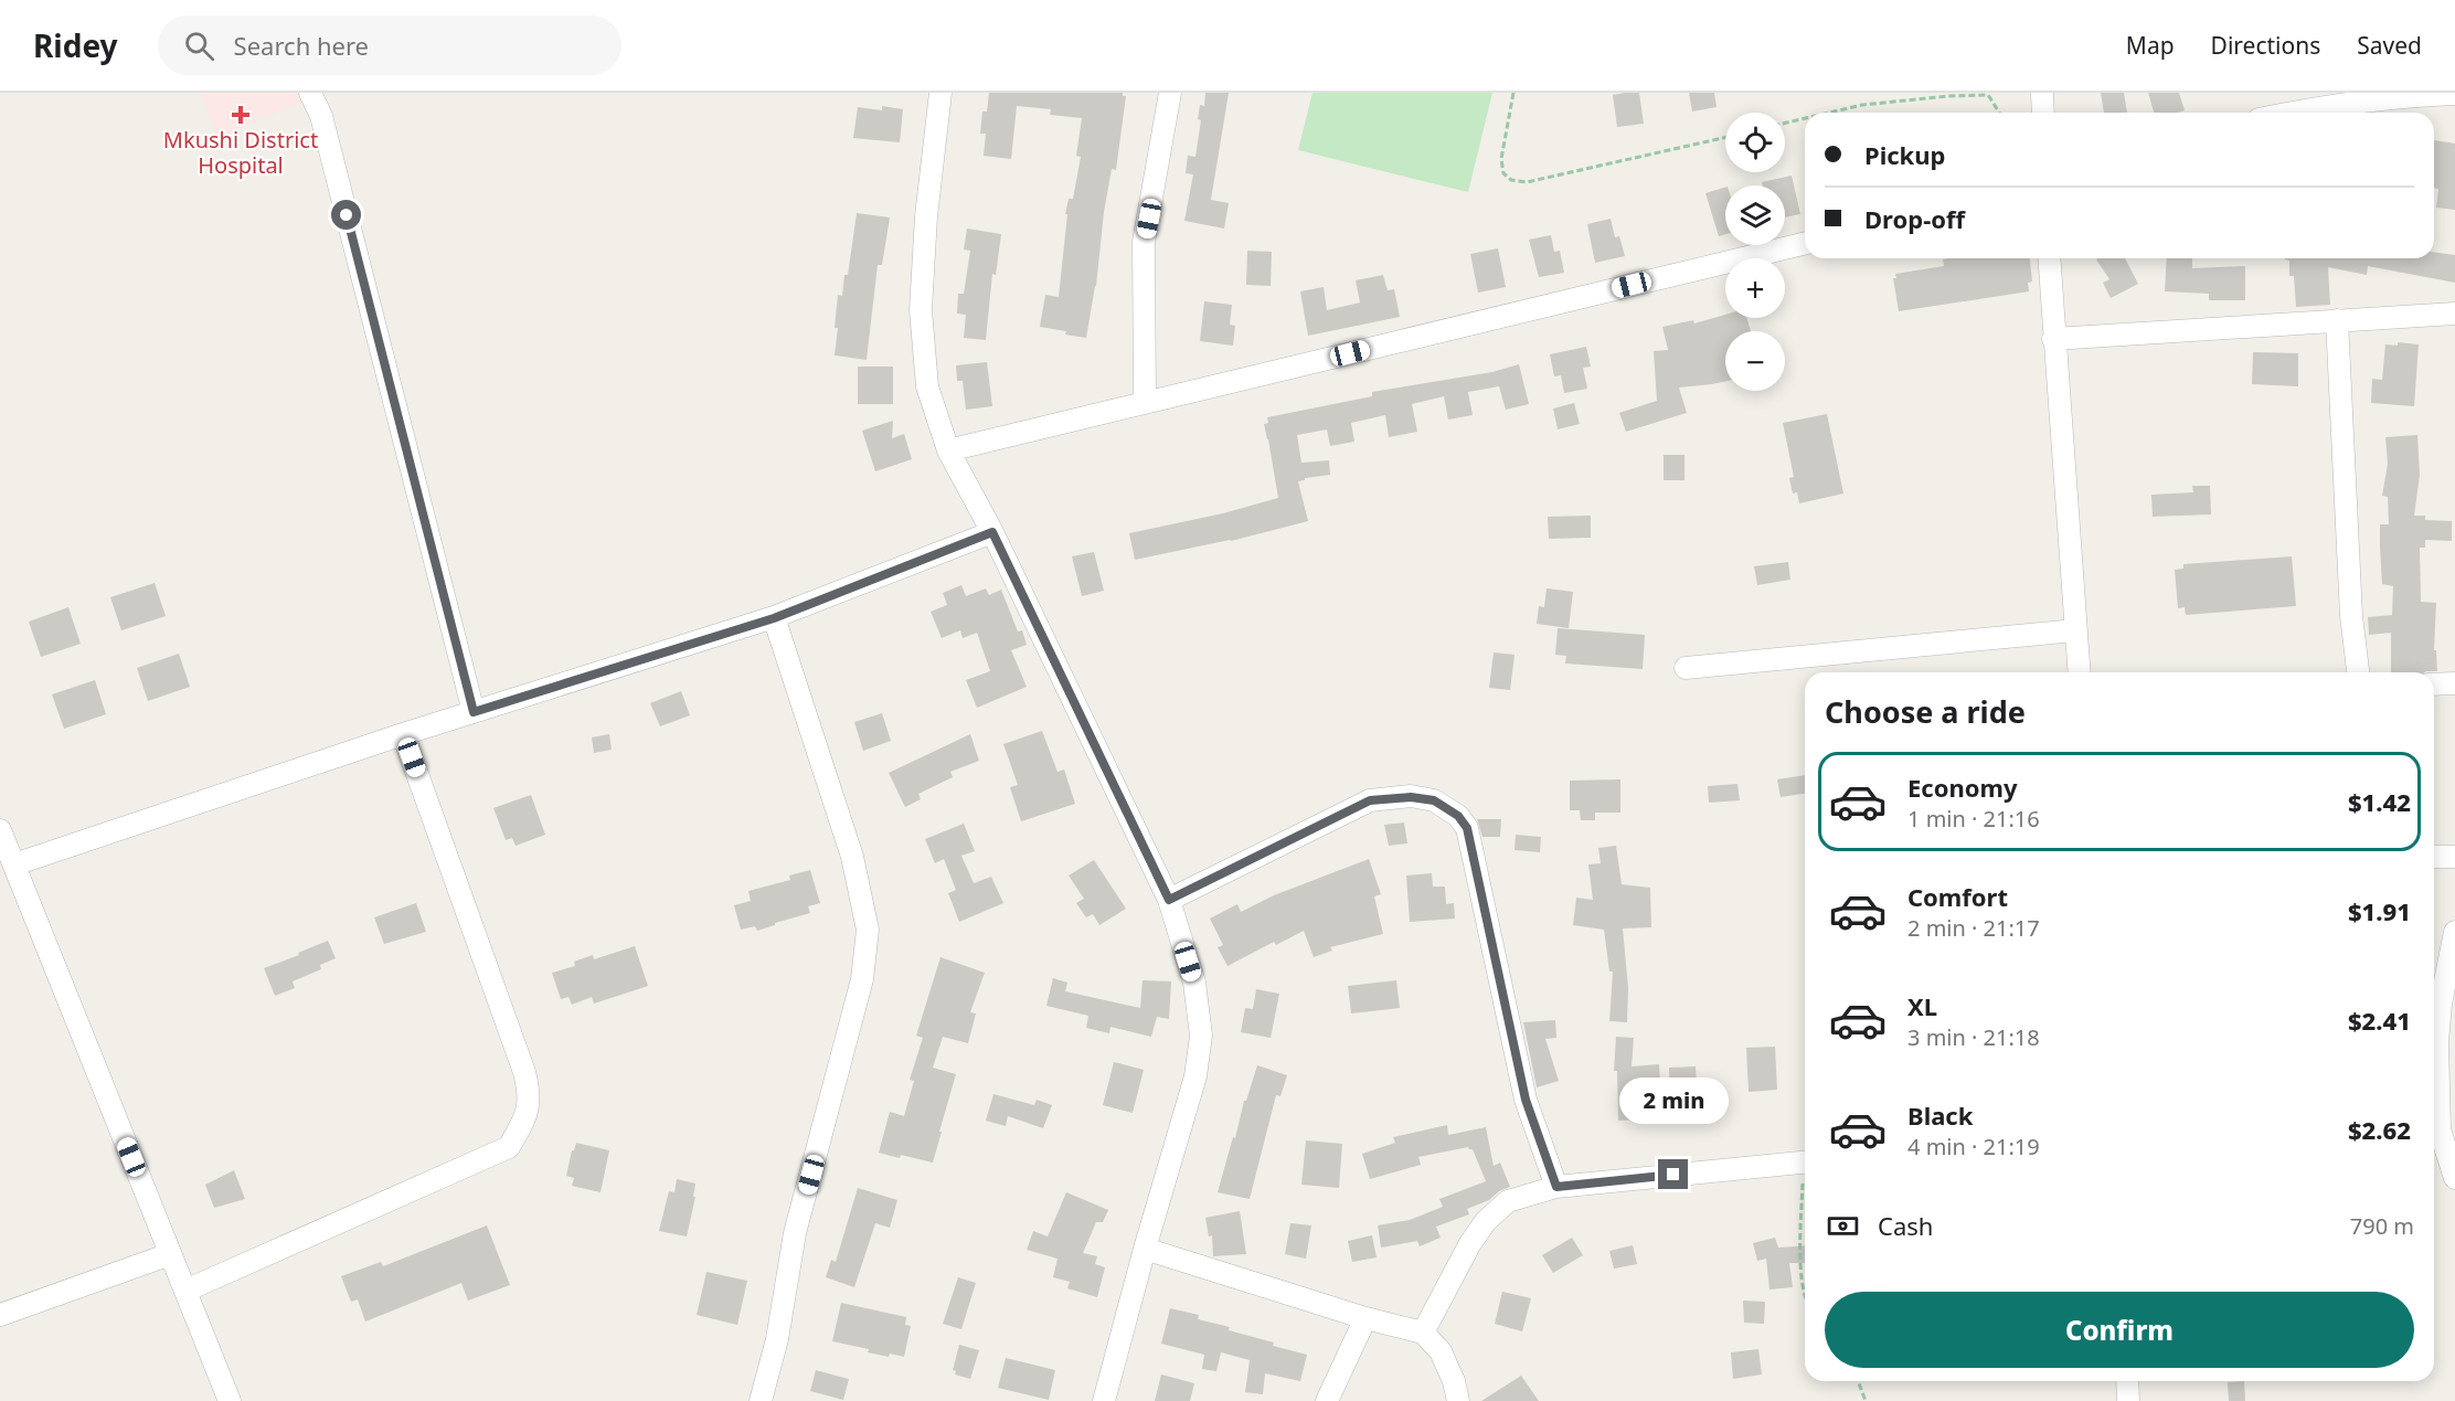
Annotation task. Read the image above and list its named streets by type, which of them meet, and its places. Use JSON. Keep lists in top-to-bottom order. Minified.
{"places":{"health":["Mkushi District Hospital"]},"page":{"header":"Ridey","search":"Search here","nav":["Map","Directions","Saved"],"map_buttons":["+","−"],"banner":["Pickup","Drop-off"],"heading":"Choose a ride","list":[{"name":"Economy","note":"1 min · 21:16","value":"$1.42"},{"name":"Comfort","note":"2 min · 21:17","value":"$1.91"},{"name":"XL","note":"3 min · 21:18","value":"$2.41"},{"name":"Black","note":"4 min · 21:19","value":"$2.62"}],"bubble":"2 min","pay":["Cash","790 m"],"buttons":"Confirm"}}
